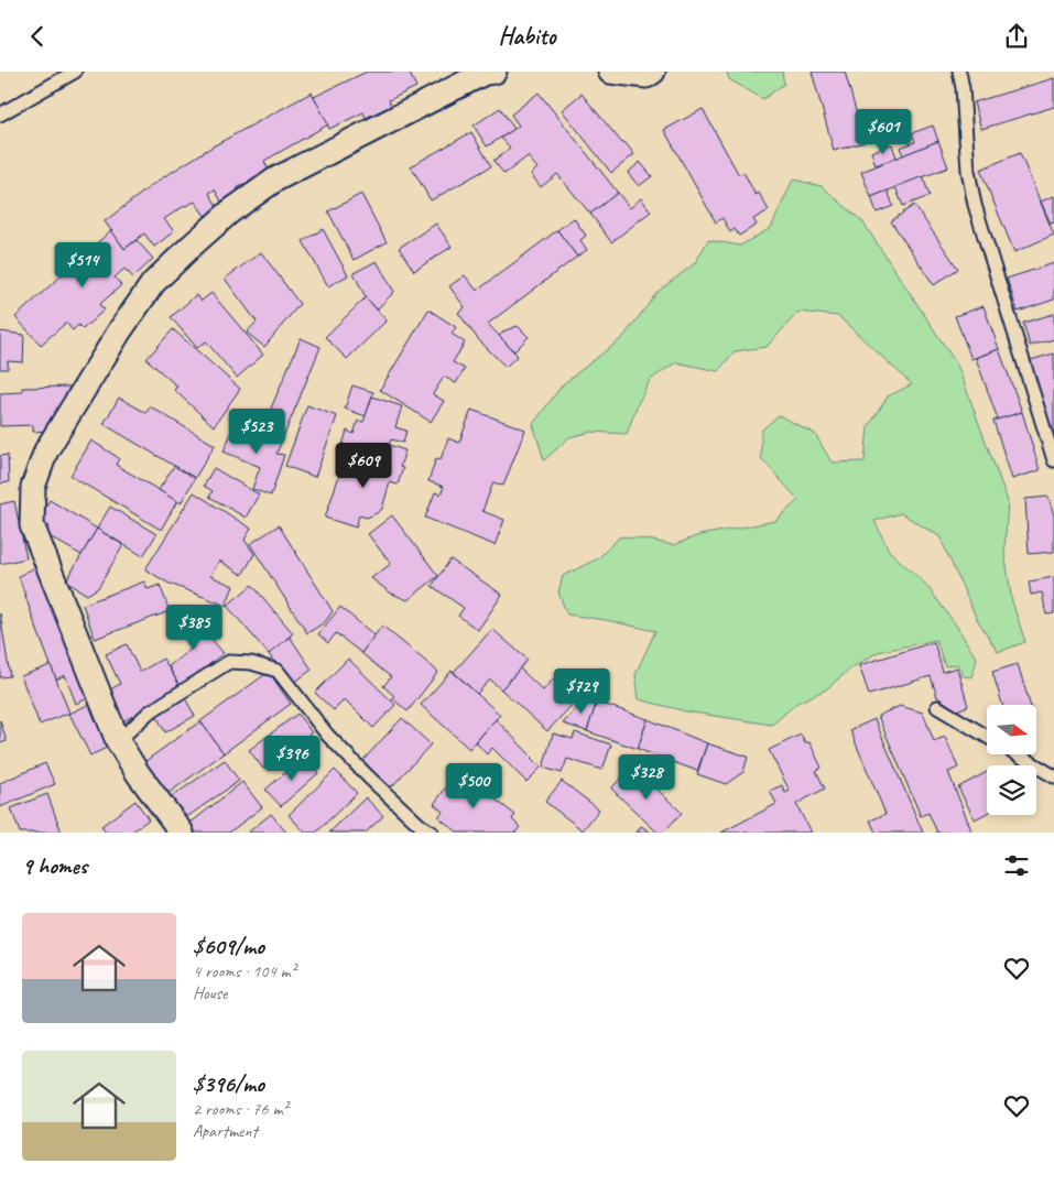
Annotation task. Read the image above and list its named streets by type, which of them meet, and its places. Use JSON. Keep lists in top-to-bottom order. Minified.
{"north":"right","page":{"header":"Habito","price":["$601","$514","$523","$609","$385","$729","$396","$328","$500"],"heading":"9 homes","list":[{"name":"$609/mo","note":"4 rooms · 104 m² · House"},{"name":"$396/mo","note":"2 rooms · 76 m² · Apartment"}]}}
